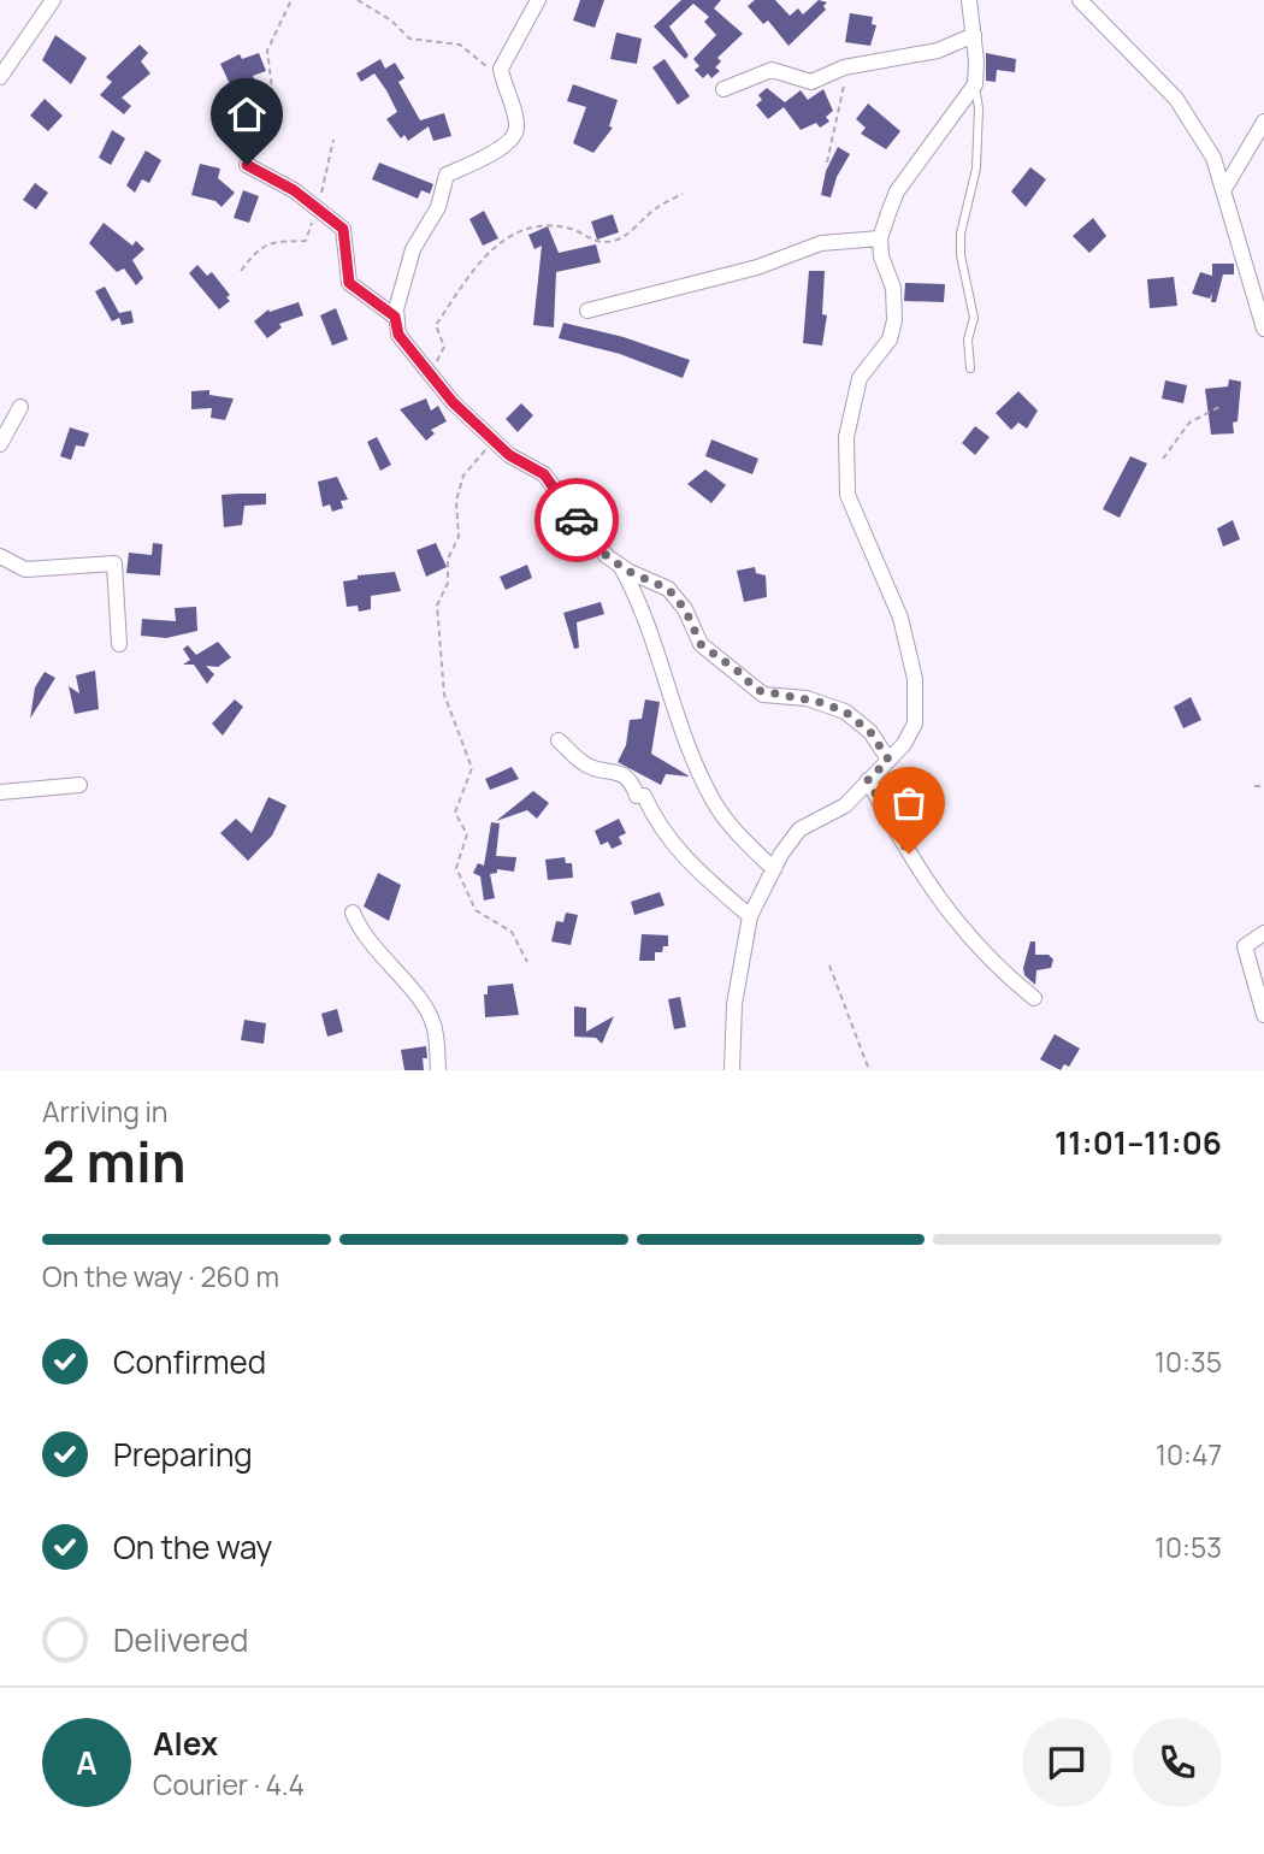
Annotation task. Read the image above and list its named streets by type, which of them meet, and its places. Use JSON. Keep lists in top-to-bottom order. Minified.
{"page":{"heading":["2 min","Arriving in","11:01–11:06"],"panel":["Alex","Courier · 4.4"],"bar":"On the way · 260 m","list":[["Confirmed","10:35"],["Preparing","10:47"],["On the way","10:53"],"Delivered"],"round":"A"}}
